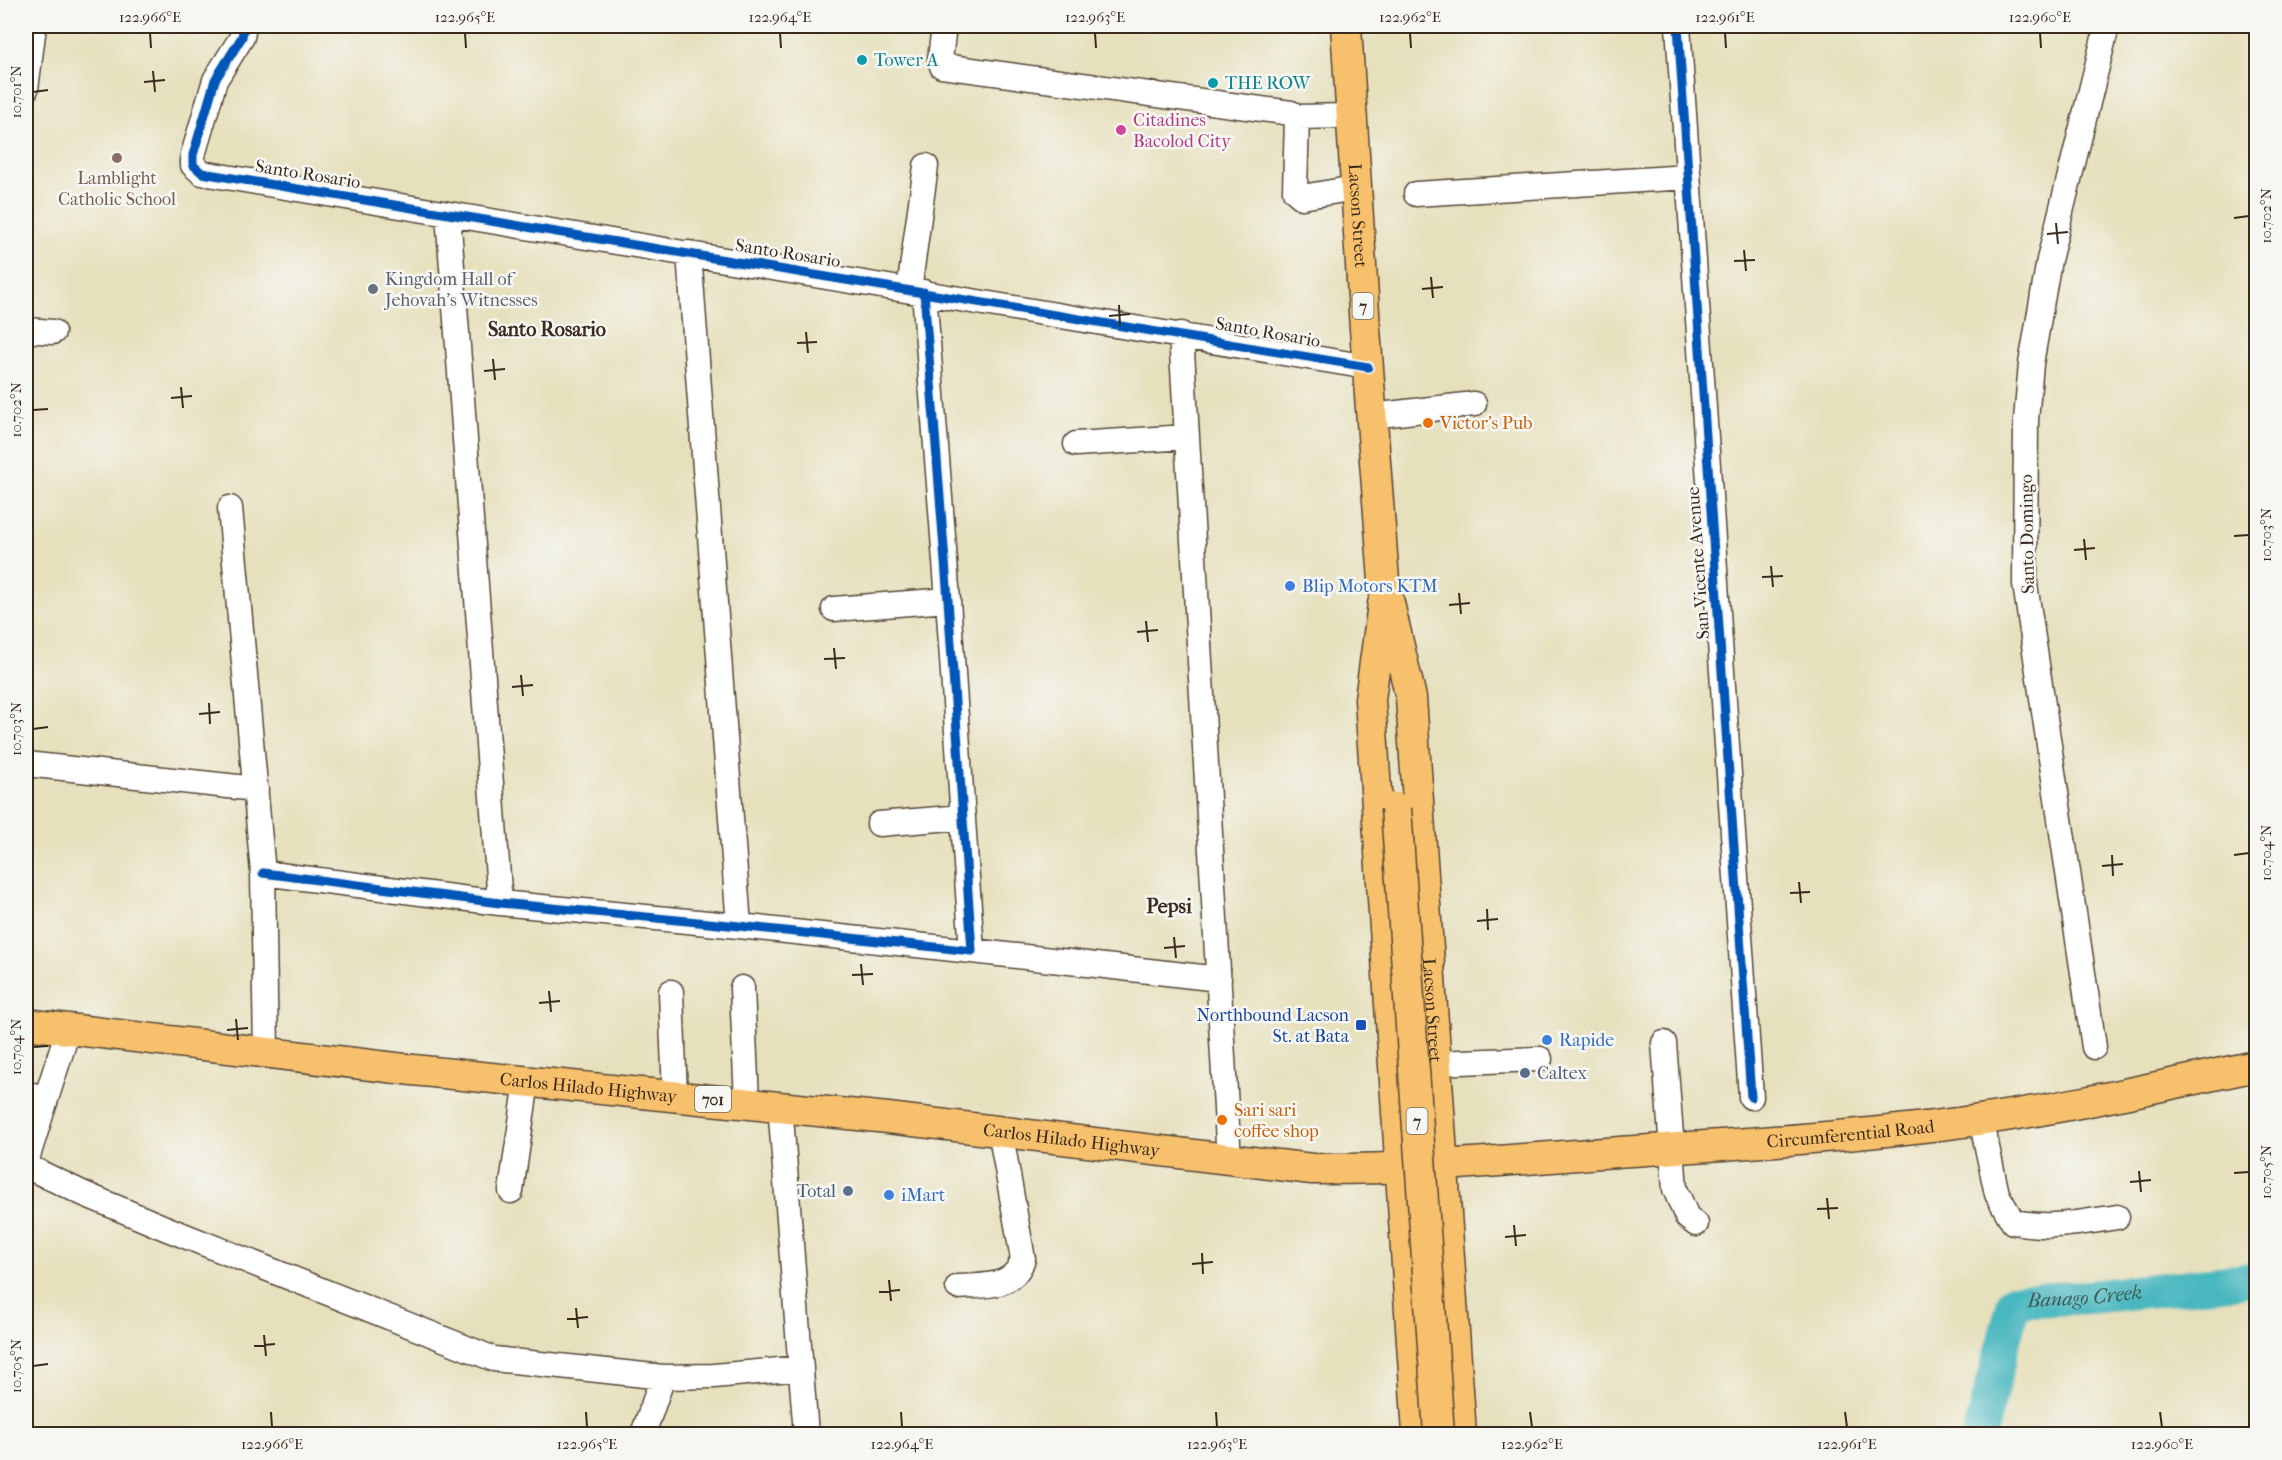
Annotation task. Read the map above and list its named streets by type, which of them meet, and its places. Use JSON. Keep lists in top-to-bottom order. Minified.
{"streets":{"main road":["Lacson Street","7","Carlos Hilado Highway","701","Circumferential Road"],"street":["Santo Rosario","Santo Domingo","San Vicente Avenue"]},"crossings":[["Santo Rosario","Lacson Street"],["Lacson Street","Carlos Hilado Highway"],["Lacson Street","Circumferential Road"],["Carlos Hilado Highway","Circumferential Road"]],"districts":["Santo Rosario","Pepsi"],"water":["Banago Creek"],"places":{"other":["Tower A","THE ROW","Citadines Bacolod City","Lamblight Catholic School","Kingdom Hall of Jehovah's Witnesses","Victor's Pub","Blip Motors KTM","Rapide","Caltex","Sari sari coffee shop","Total","iMart"],"transit":["Northbound Lacson St. at Bata"]},"coordinates":["122.966°E","122.965°E","122.964°E","122.963°E","122.962°E","122.961°E","122.960°E","10.701°N","10.702°N","10.703°N","10.704°N","10.705°N"]}
